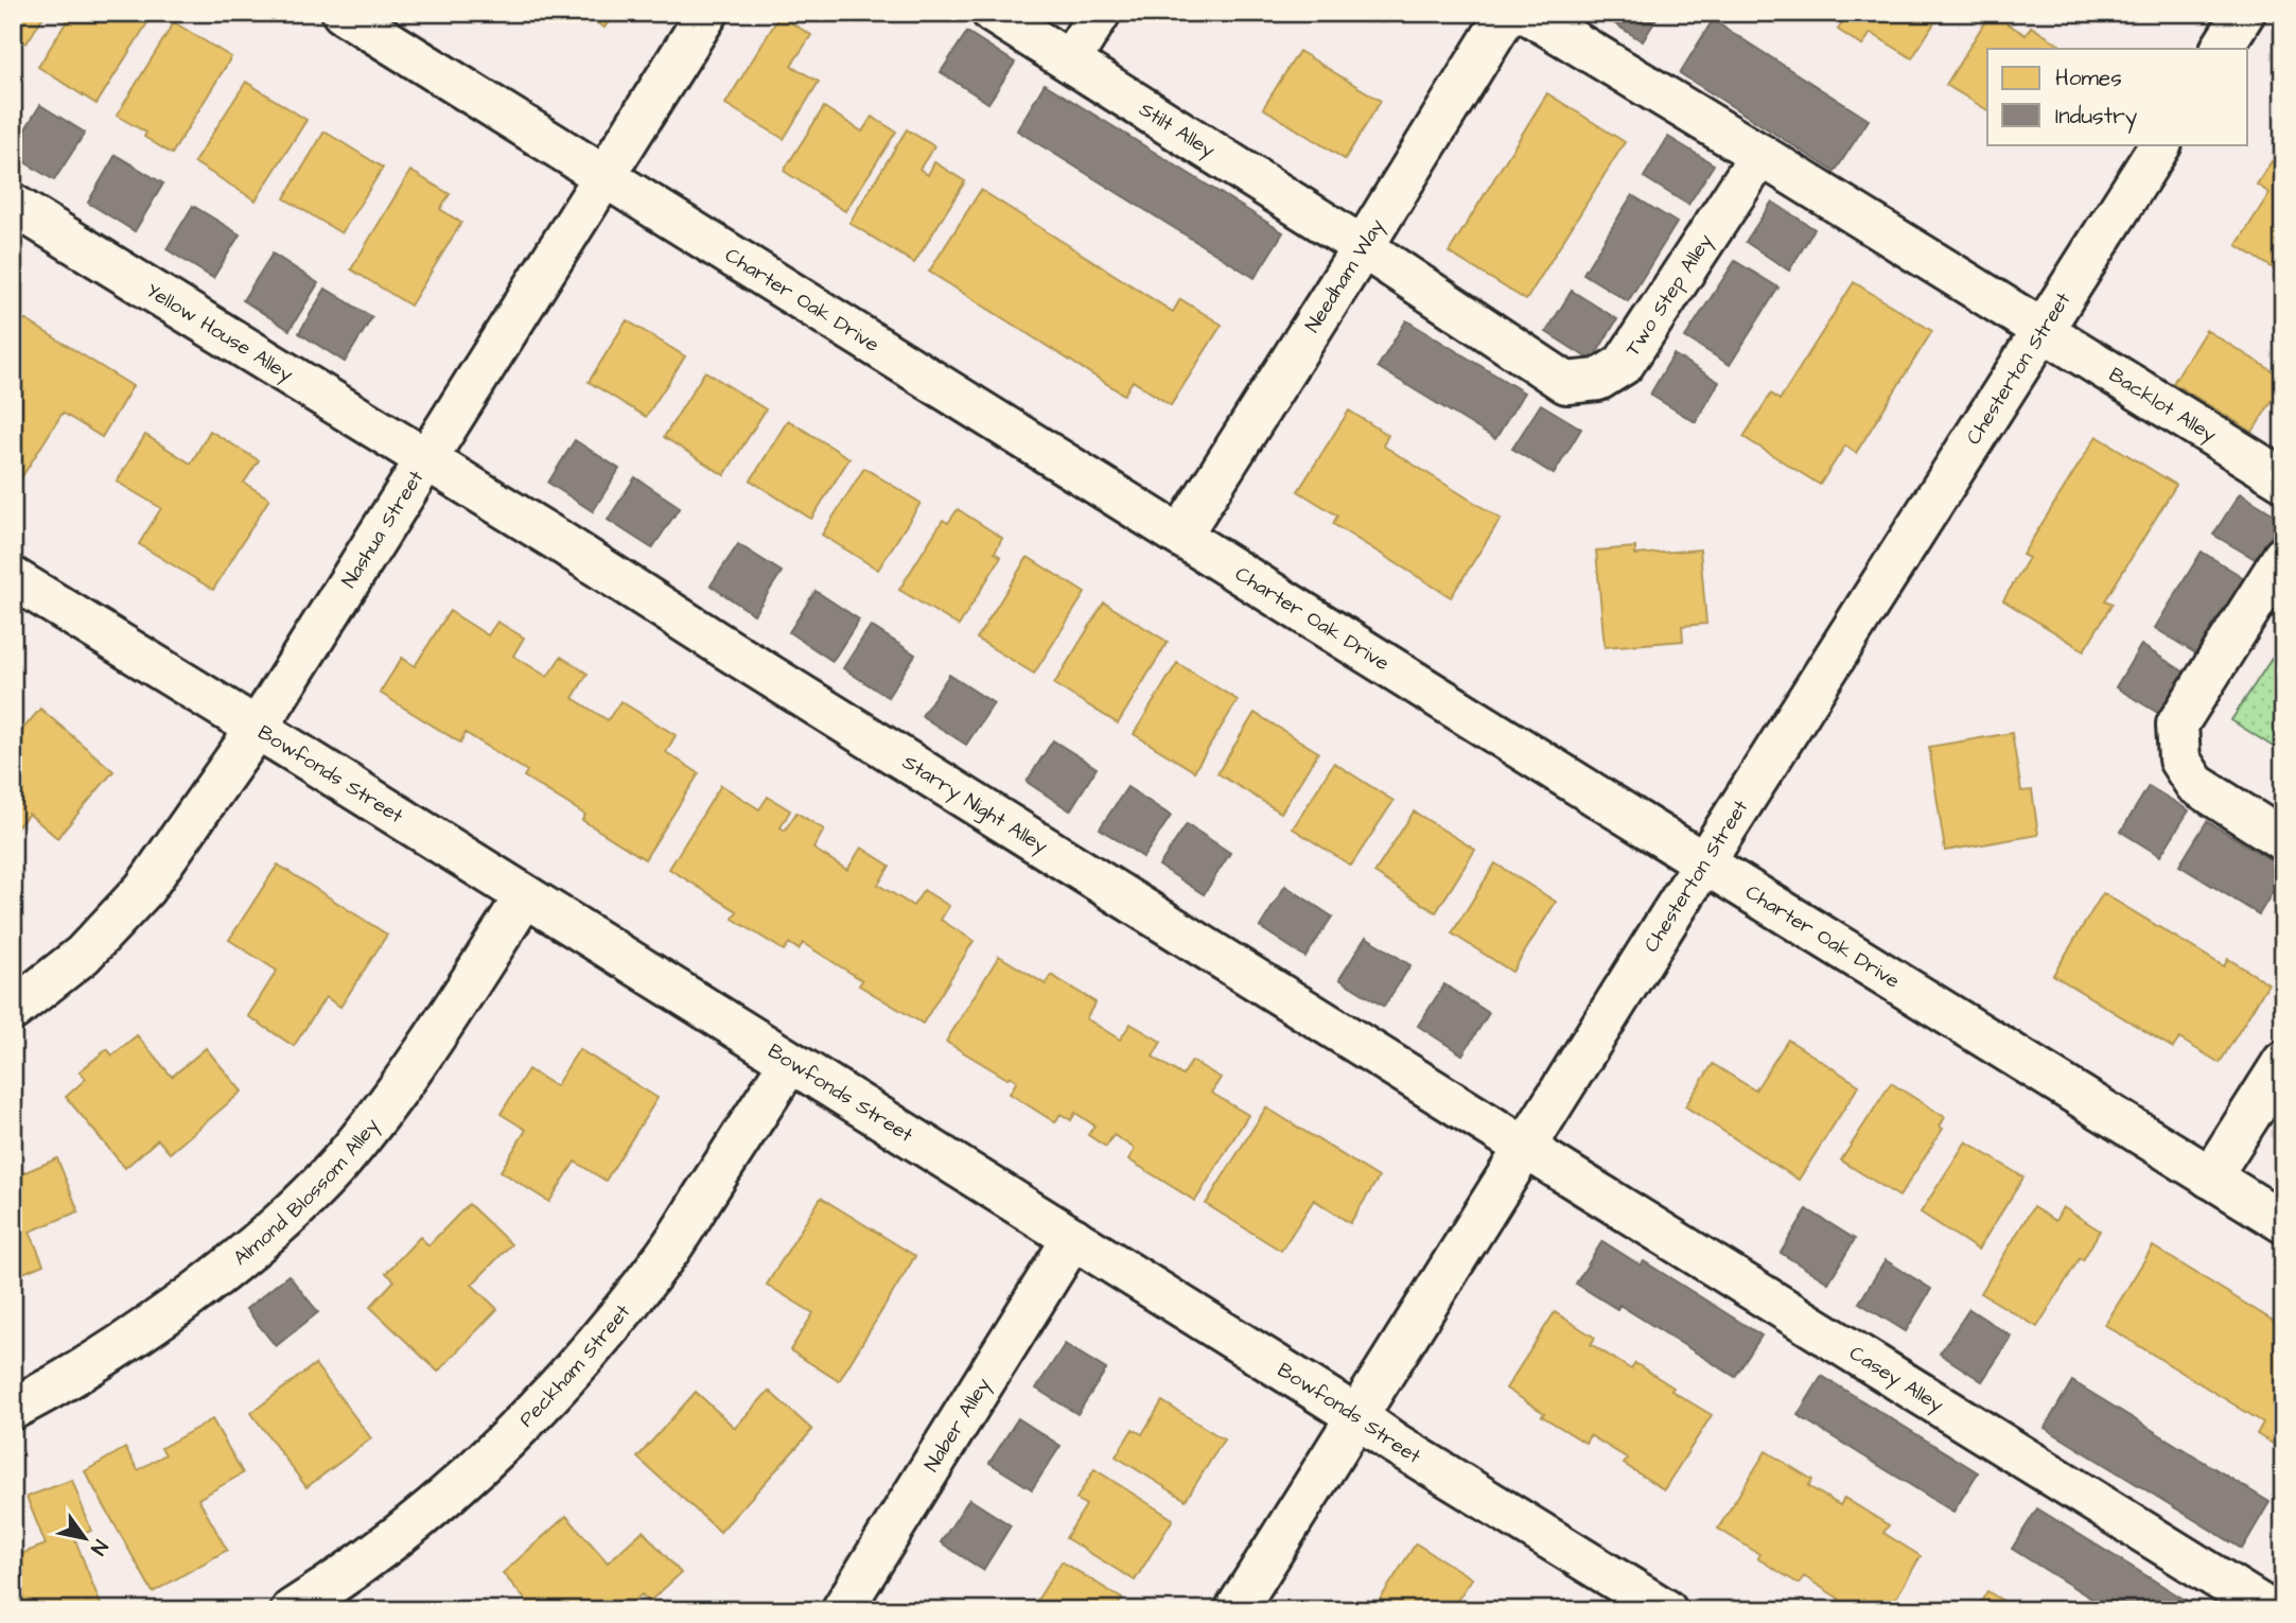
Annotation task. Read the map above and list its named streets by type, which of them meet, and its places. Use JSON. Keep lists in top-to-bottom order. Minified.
{"streets":{"street":["Stilt Alley","Needham Way","Two Step Alley","Charter Oak Drive","Yellow House Alley","Chesterton Street","Backlot Alley","Nashua Street","Bowfonds Street","Starry Night Alley","Almond Blossom Alley","Peckham Street","Casey Alley","Naber Alley"]},"crossings":[["Stilt Alley","Needham Way"],["Stilt Alley","Two Step Alley"],["Needham Way","Two Step Alley"],["Needham Way","Charter Oak Drive"],["Charter Oak Drive","Chesterton Street"],["Charter Oak Drive","Nashua Street"],["Yellow House Alley","Nashua Street"],["Yellow House Alley","Starry Night Alley"],["Chesterton Street","Backlot Alley"],["Chesterton Street","Bowfonds Street"],["Chesterton Street","Starry Night Alley"],["Chesterton Street","Casey Alley"],["Nashua Street","Bowfonds Street"],["Nashua Street","Starry Night Alley"],["Bowfonds Street","Almond Blossom Alley"],["Bowfonds Street","Peckham Street"],["Bowfonds Street","Naber Alley"],["Starry Night Alley","Casey Alley"]],"legend":["Homes","Industry"],"north":"bottom right"}
